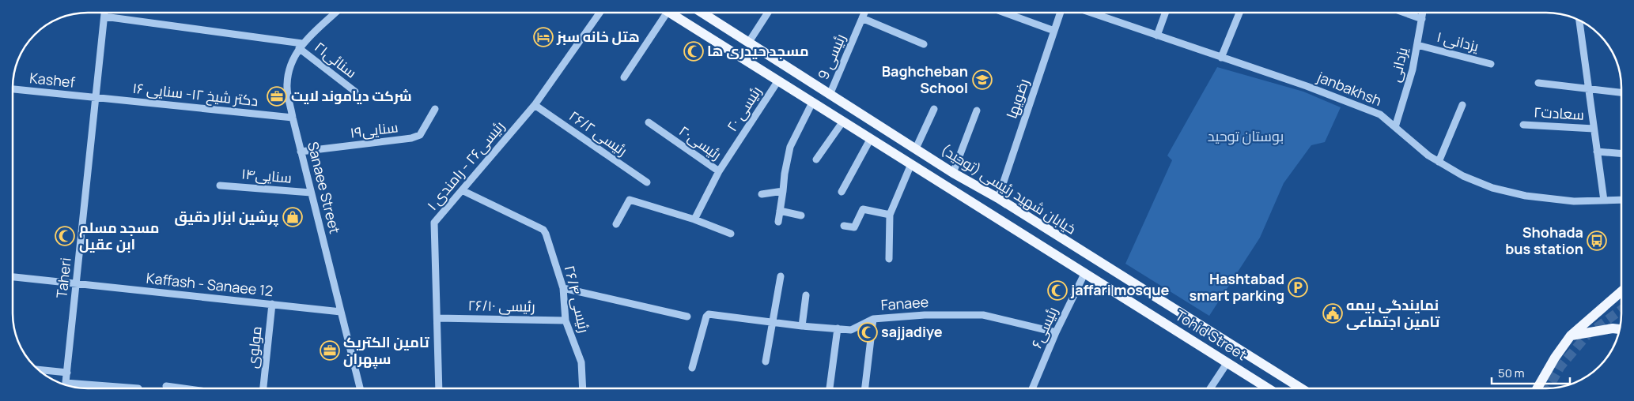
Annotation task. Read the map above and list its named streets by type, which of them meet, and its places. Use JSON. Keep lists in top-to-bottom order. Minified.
{"streets":{"main road":["خیابان شهید رئیسی (توحید)","Tohid Street"],"street":["یزدانی ۱","رئیسی 9","سنائی٢١","یزدانی","Kashef","janbakhsh","دکتر شیخ ۱۲- سنایی ۱۶","رضویها","رئیسی ۲۰","سعادت۲","سنایی۱۹","رئیسی ۲۶/۲","رئیسی۲۰","رئیسی۲۶ - رامندی ۱","سنایی۱۴","Sanaee Street","Taheri","Kaffash - Sanaee 12","رئیسی ۲۶/۴","Fanaee","رئیسی ۲۶/۱۰","رئیسی۶","مولوی"]},"crossings":[["یزدانی ۱","یزدانی"],["رئیسی 9","خیابان شهید رئیسی (توحید)"],["سنائی٢١","Sanaee Street"],["یزدانی","janbakhsh"],["Kashef","دکتر شیخ ۱۲- سنایی ۱۶"],["Kashef","Taheri"],["دکتر شیخ ۱۲- سنایی ۱۶","Sanaee Street"],["دکتر شیخ ۱۲- سنایی ۱۶","Taheri"],["رضویها","خیابان شهید رئیسی (توحید)"],["رئیسی ۲۰","رئیسی۲۰"],["سنایی۱۹","Sanaee Street"],["رئیسی ۲۶/۲","رئیسی۲۶ - رامندی ۱"],["رئیسی۲۶ - رامندی ۱","رئیسی ۲۶/۴"],["رئیسی۲۶ - رامندی ۱","رئیسی ۲۶/۱۰"],["سنایی۱۴","Sanaee Street"],["Sanaee Street","Kaffash - Sanaee 12"],["Taheri","Kaffash - Sanaee 12"],["Kaffash - Sanaee 12","مولوی"],["رئیسی ۲۶/۴","رئیسی ۲۶/۱۰"],["Fanaee","رئیسی۶"],["رئیسی۶","Tohid Street"]],"parks":["بوستان توحید"],"places":{"hotel":["هتل خانه سبز"],"mosque":["مسجد حیدری ها","مسجد مسلم ابن عقیل","jaffari mosque","sajjadiye"],"school or university":["Baghcheban School"],"office":["شرکت دیاموند لایت","تامین الکتریک سپهران"],"shop":["پرشین ابزار دقیق"],"bus stop":["Shohada bus station"],"parking":["Hashtabad smart parking"],"public building":["نمایندگی بیمه تامین اجتماعی"]},"scale_bar":"50 m"}
